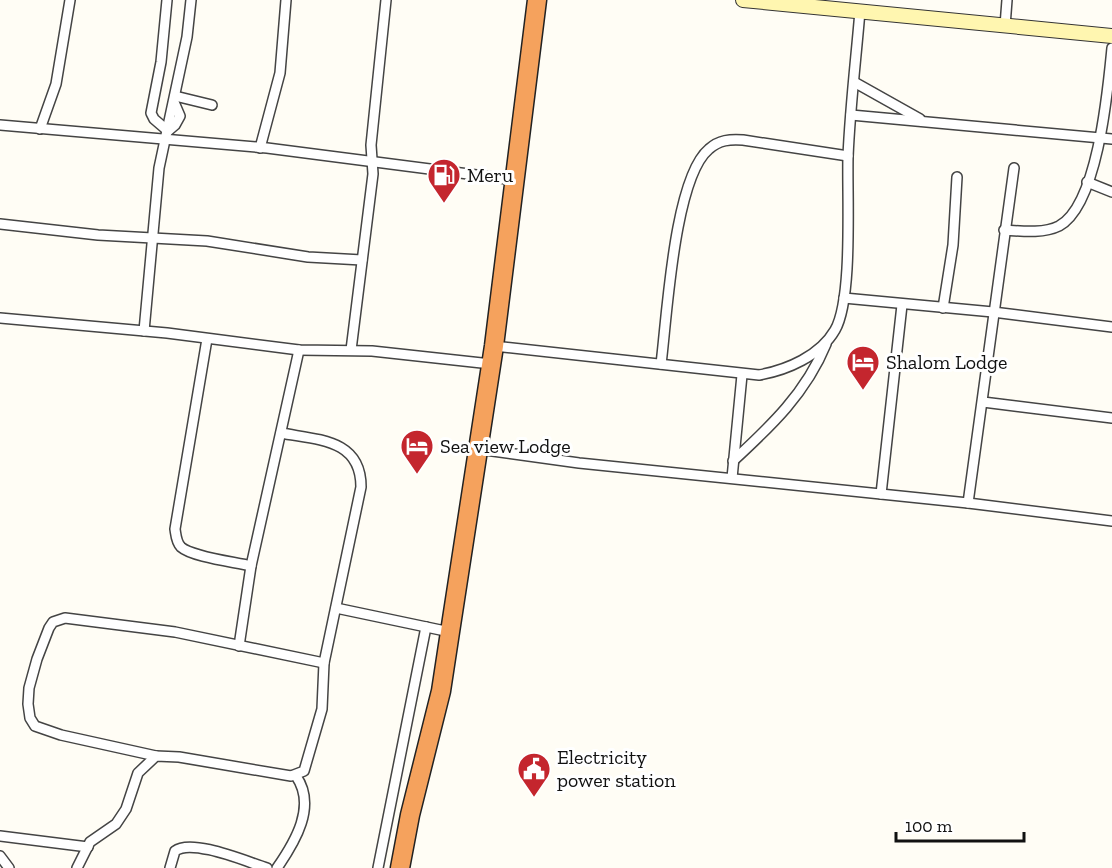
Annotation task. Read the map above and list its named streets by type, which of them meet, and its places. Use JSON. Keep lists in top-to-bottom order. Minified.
{"places":{"fuel station":["Meru"],"hotel":["Shalom Lodge","Sea view Lodge"],"public building":["Electricity power station"]},"scale_bar":"100 m"}
